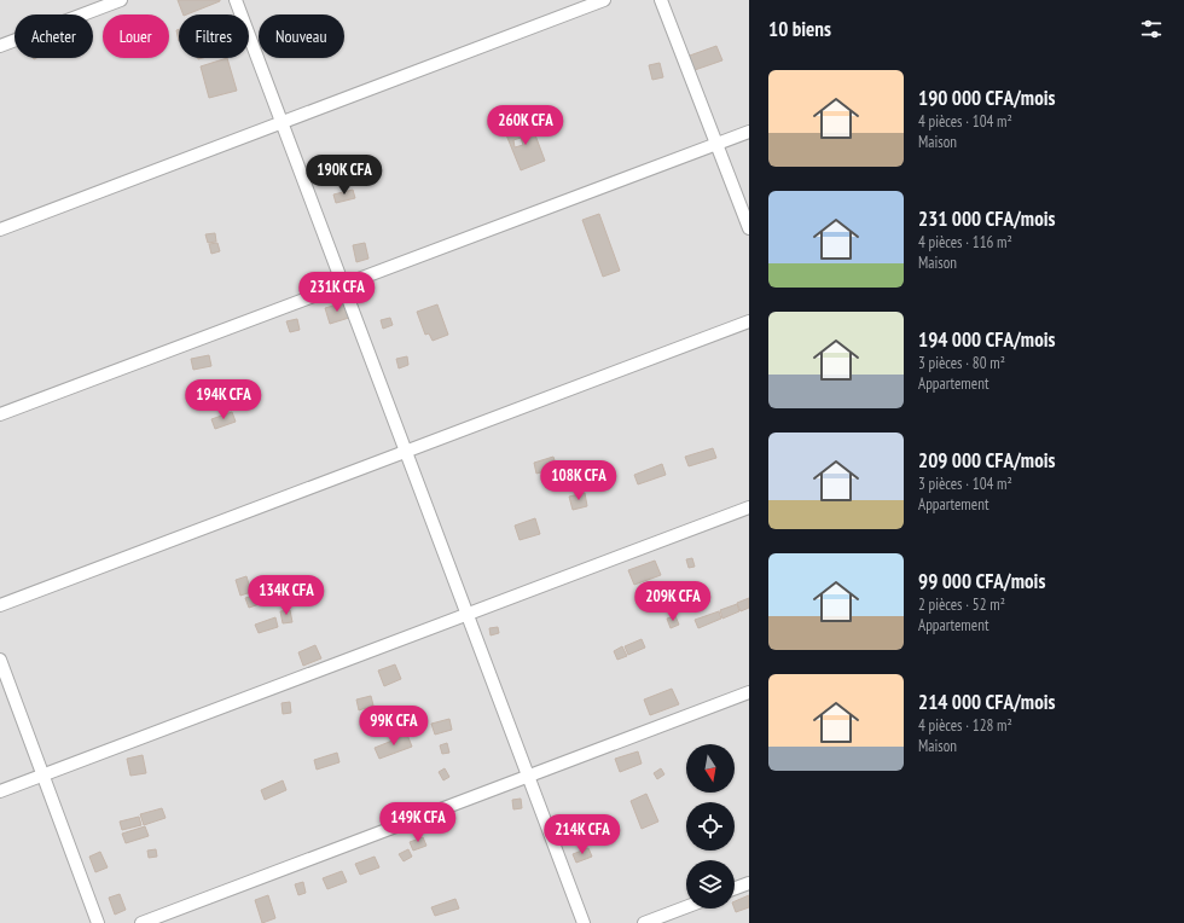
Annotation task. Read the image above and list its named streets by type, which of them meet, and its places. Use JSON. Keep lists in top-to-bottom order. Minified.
{"north":"bottom","page":{"heading":"10 biens","chip":["Acheter","Louer","Filtres","Nouveau"],"list":[{"name":"190 000 CFA/mois","note":"4 pièces · 104 m² · Maison"},{"name":"231 000 CFA/mois","note":"4 pièces · 116 m² · Maison"},{"name":"194 000 CFA/mois","note":"3 pièces · 80 m² · Appartement"},{"name":"209 000 CFA/mois","note":"3 pièces · 104 m² · Appartement"},{"name":"99 000 CFA/mois","note":"2 pièces · 52 m² · Appartement"},{"name":"214 000 CFA/mois","note":"4 pièces · 128 m² · Maison"}],"price":["260K CFA","190K CFA","231K CFA","194K CFA","108K CFA","134K CFA","209K CFA","99K CFA","149K CFA","214K CFA"]}}
